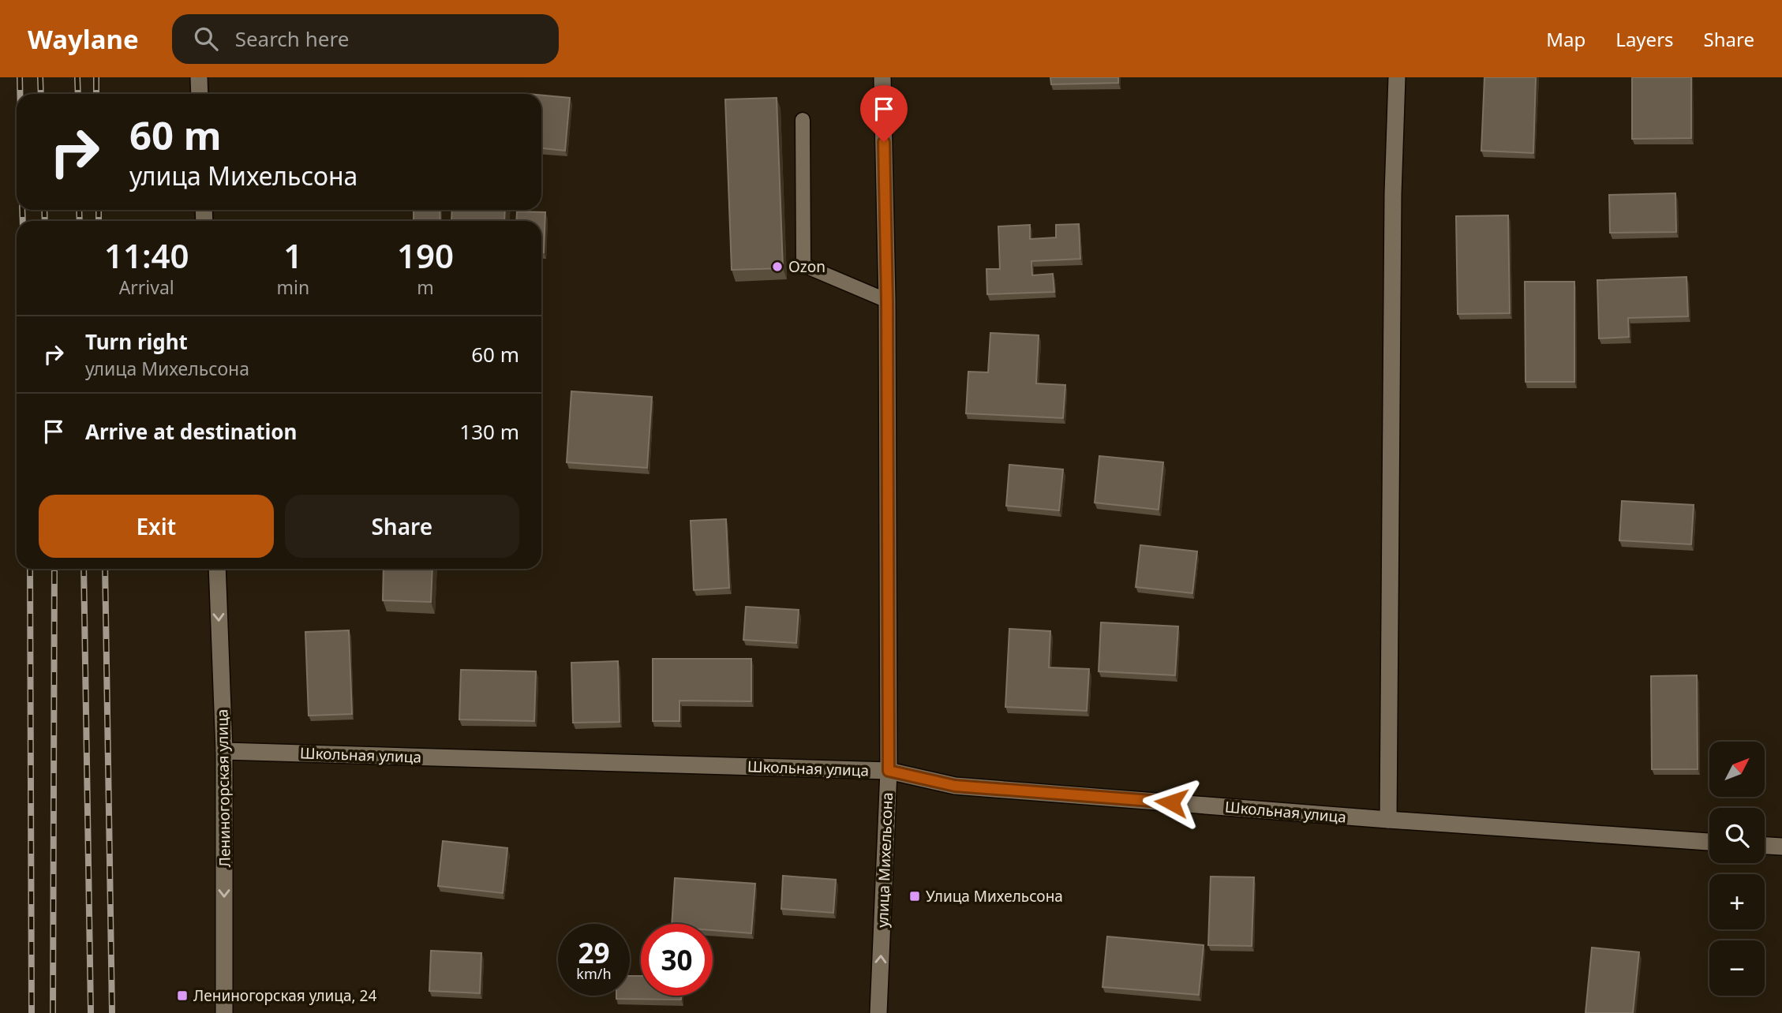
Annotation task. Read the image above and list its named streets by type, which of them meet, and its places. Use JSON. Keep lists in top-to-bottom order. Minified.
{"streets":{"street":["Школьная улица","Лениногорская улица","улица Михельсона"]},"crossings":[["Школьная улица","Лениногорская улица"],["Школьная улица","улица Михельсона"]],"one_way":["Лениногорская улица"],"places":{"other":["Ozon"],"transit":["Улица Михельсона","Лениногорская улица, 24"]},"north":"top right","page":{"header":"Waylane","search":"Search here","nav":["Map","Layers","Share"],"turn":["60 m","улица Михельсона"],"eta":["11:40","Arrival","1","min","190","m"],"list":[{"name":"Turn right","note":"улица Михельсона","value":"60 m"},{"name":"Arrive at destination","value":"130 m"}],"buttons":["Exit","Share"],"map_buttons":["+","−"],"speed":"29 km/h","limit":"30"}}
